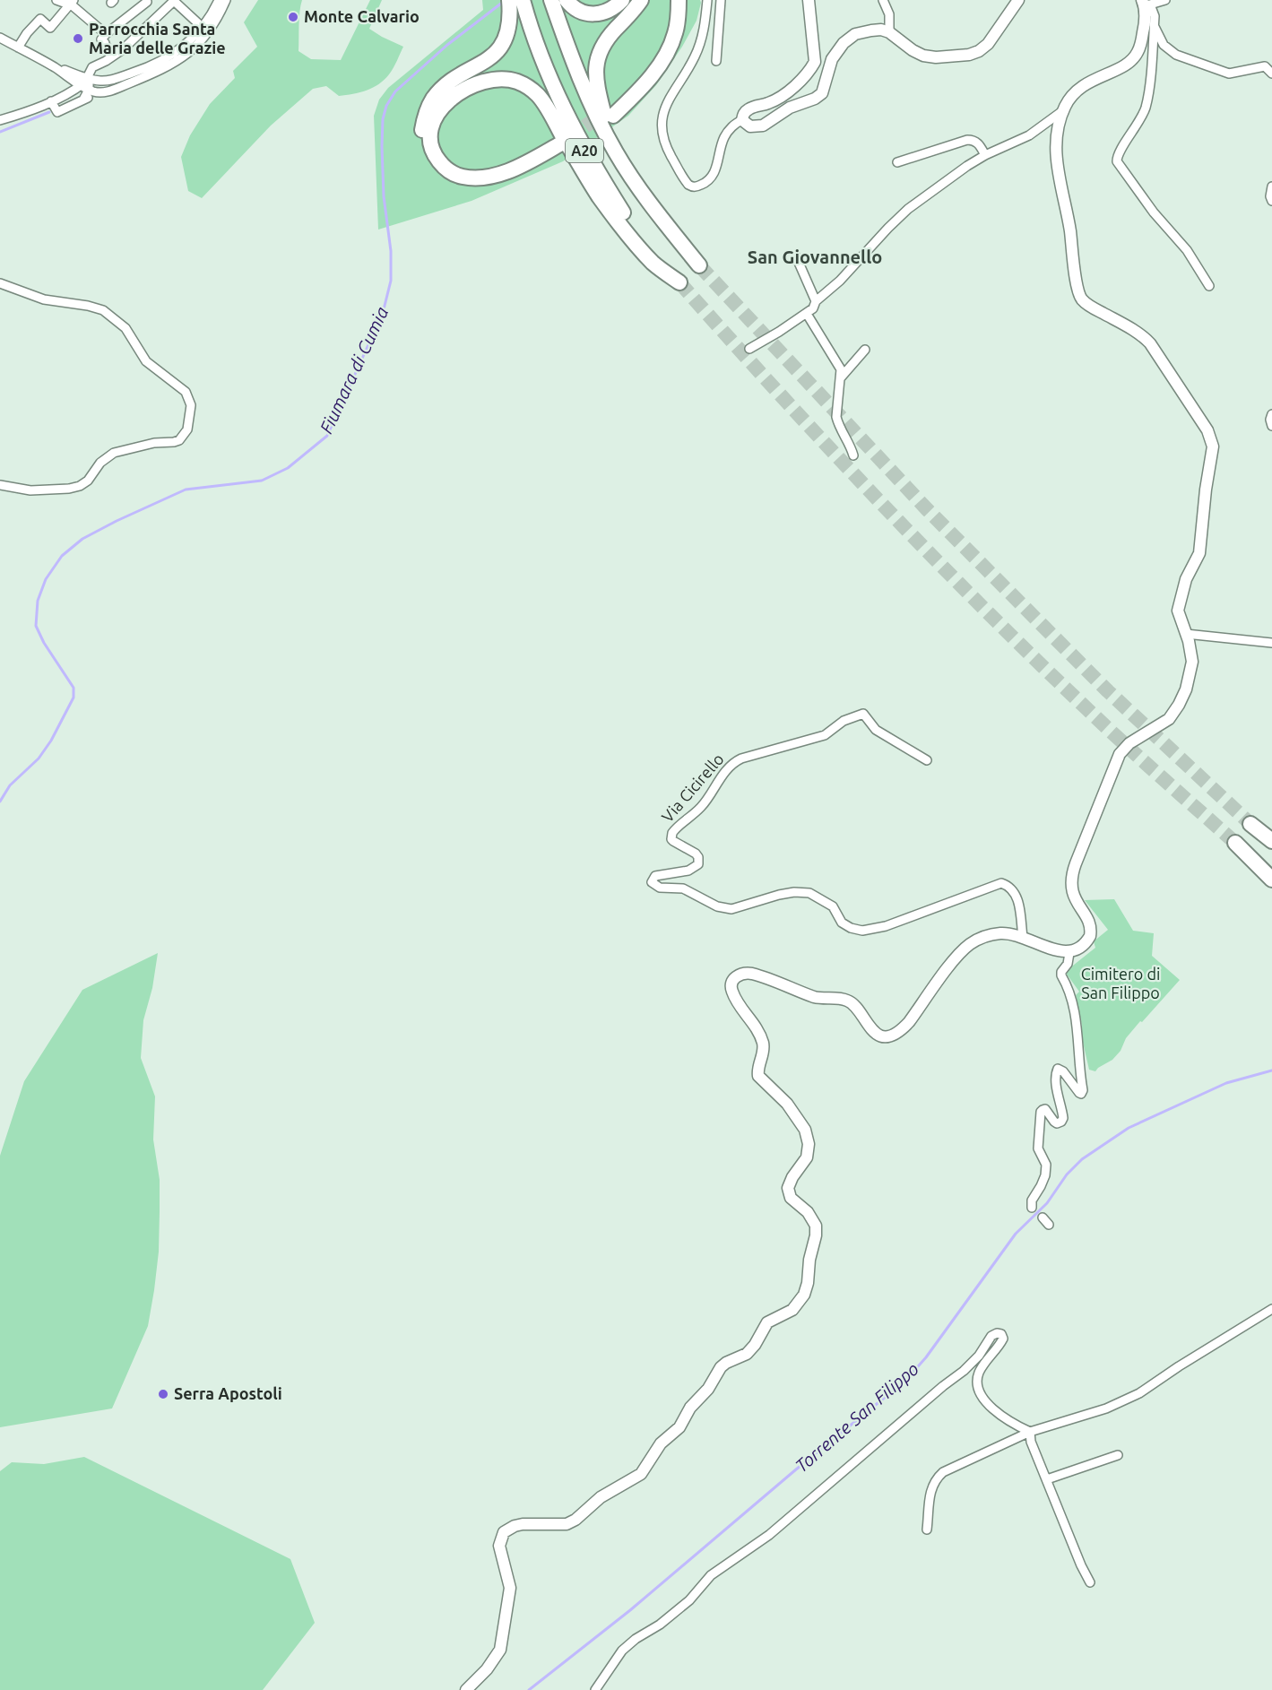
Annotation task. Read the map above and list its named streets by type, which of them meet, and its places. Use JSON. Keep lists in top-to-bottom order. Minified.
{"streets":{"highway":["A20"],"street":["Via Cicirello"]},"districts":["San Giovannello"],"water":["Fiumara di Cumia","Torrente San Filippo"],"parks":["Cimitero di San Filippo"],"places":["Monte Calvario","Parrocchia Santa Maria delle Grazie","Serra Apostoli"]}
